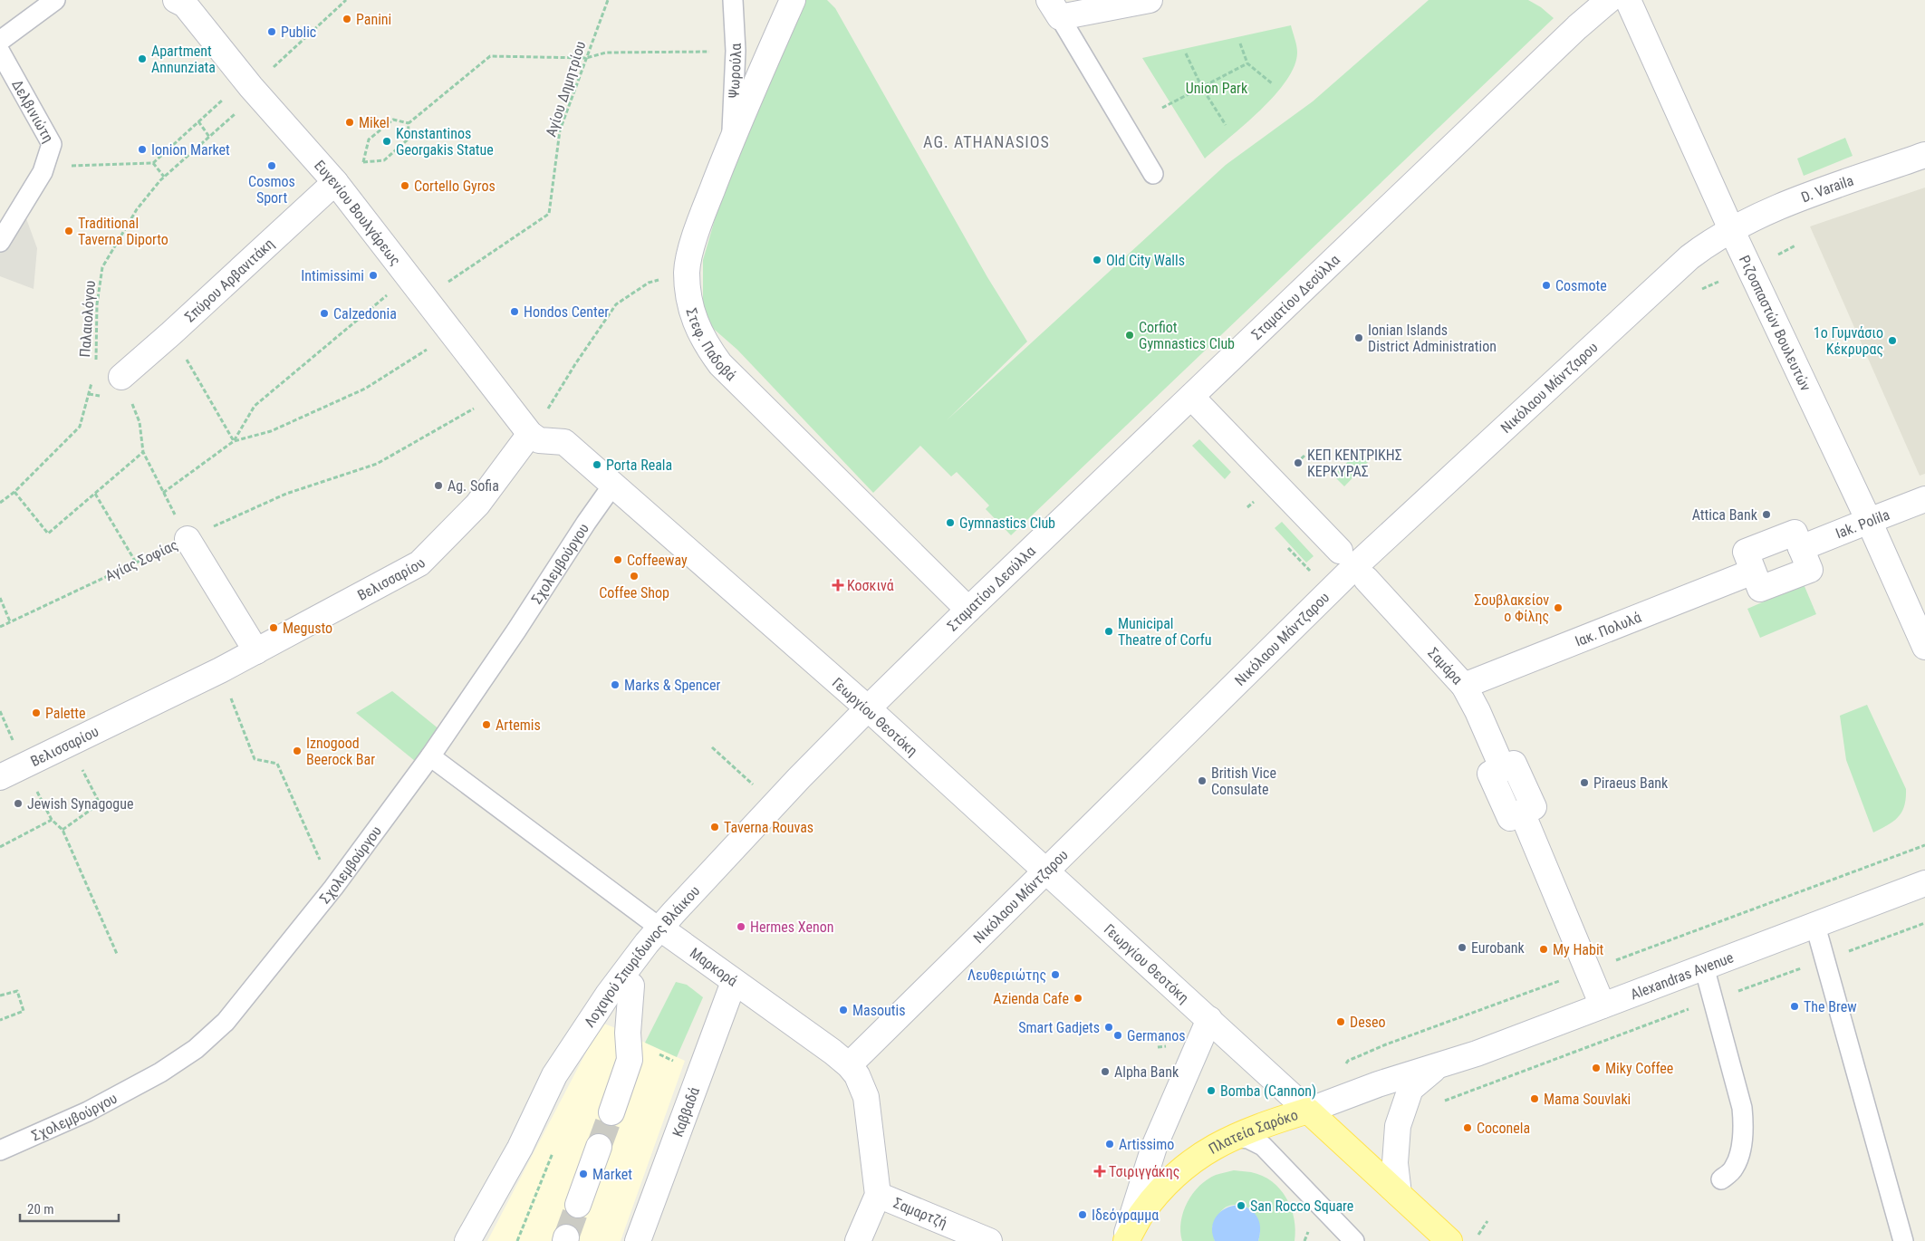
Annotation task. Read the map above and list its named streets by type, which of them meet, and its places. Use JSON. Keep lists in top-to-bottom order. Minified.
{"streets":{"main road":["Πλατεία Σαρόκο"],"street":["D. Varaila","Ευγενίου Βουλγάρεως","Σπύρου Αρβανιτάκη","Σταματίου Δεσύλλα","Ριζοσπαστών Βουλευτών","Στεφ. Παδοβά","Νικόλαου Μάντζαρου","Iak. Polila","Αγίας Σοφίας","Βελισσαρίου","Ιακ. Πολυλά","Σαμάρα","Γεωργίου Θεοτόκη","Λοχαγού Σπυρίδωνος Βλάικου","Μαρκορά","Alexandras Avenue","Καββαδά","Σαμαρτζή"],"lane":["Ψωρούλα","Δελβινιώτη","Σχολεμβούργου"],"path":["Αγίου Δημητρίου","Παλαιολόγου"]},"crossings":[["Ψωρούλα","Στεφ. Παδοβά"],["D. Varaila","Ριζοσπαστών Βουλευτών"],["D. Varaila","Νικόλαου Μάντζαρου"],["Ευγενίου Βουλγάρεως","Σπύρου Αρβανιτάκη"],["Ευγενίου Βουλγάρεως","Βελισσαρίου"],["Ευγενίου Βουλγάρεως","Γεωργίου Θεοτόκη"],["Σταματίου Δεσύλλα","Στεφ. Παδοβά"],["Σταματίου Δεσύλλα","Γεωργίου Θεοτόκη"],["Σταματίου Δεσύλλα","Λοχαγού Σπυρίδωνος Βλάικου"],["Ριζοσπαστών Βουλευτών","Νικόλαου Μάντζαρου"],["Ριζοσπαστών Βουλευτών","Iak. Polila"],["Νικόλαου Μάντζαρου","Γεωργίου Θεοτόκη"],["Νικόλαου Μάντζαρου","Μαρκορά"],["Iak. Polila","Ιακ. Πολυλά"],["Αγίας Σοφίας","Βελισσαρίου"],["Σχολεμβούργου","Γεωργίου Θεοτόκη"],["Σχολεμβούργου","Μαρκορά"],["Βελισσαρίου","Γεωργίου Θεοτόκη"],["Ιακ. Πολυλά","Σαμάρα"],["Σαμάρα","Alexandras Avenue"],["Γεωργίου Θεοτόκη","Λοχαγού Σπυρίδωνος Βλάικου"],["Γεωργίου Θεοτόκη","Alexandras Avenue"],["Γεωργίου Θεοτόκη","Πλατεία Σαρόκο"],["Λοχαγού Σπυρίδωνος Βλάικου","Μαρκορά"],["Μαρκορά","Καββαδά"],["Μαρκορά","Σαμαρτζή"],["Alexandras Avenue","Πλατεία Σαρόκο"]],"districts":["AG. ATHANASIOS"],"parks":["Union Park"],"places":{"other":["Panini","Public","Apartment Annunziata","Mikel","Konstantinos Georgakis Statue","Ionion Market","Cosmos Sport","Cortello Gyros","Traditional Taverna Diporto","Old City Walls","Intimissimi","Cosmote","Hondos Center","Calzedonia","Corfiot Gymnastics Club","Ionian Islands District Administration","1ο Γυμνάσιο Κέκρυρας","ΚΕΠ ΚΕΝΤΡΙΚΗΣ ΚΕΡΚΥΡΑΣ","Porta Reala","Ag. Sofia","Attica Bank","Gymnastics Club","Coffeeway","Coffee Shop","Σουβλακείον ο Φίλης","Megusto","Municipal Theatre of Corfu","Marks & Spencer","Palette","Artemis","Iznogood Beerock Bar","British Vice Consulate","Piraeus Bank","Jewish Synagogue","Taverna Rouvas","Hermes Xenon","Eurobank","My Habit","Λευθεριώτης","Azienda Cafe","The Brew","Masoutis","Deseo","Smart Gadjets","Germanos","Miky Coffee","Alpha Bank","Bomba (Cannon)","Mama Souvlaki","Coconela","Artissimo","Market","San Rocco Square","Ιδεόγραμμα"],"health":["Κοσκινά","Τσιριγγάκης"]},"scale_bar":"20 m"}
